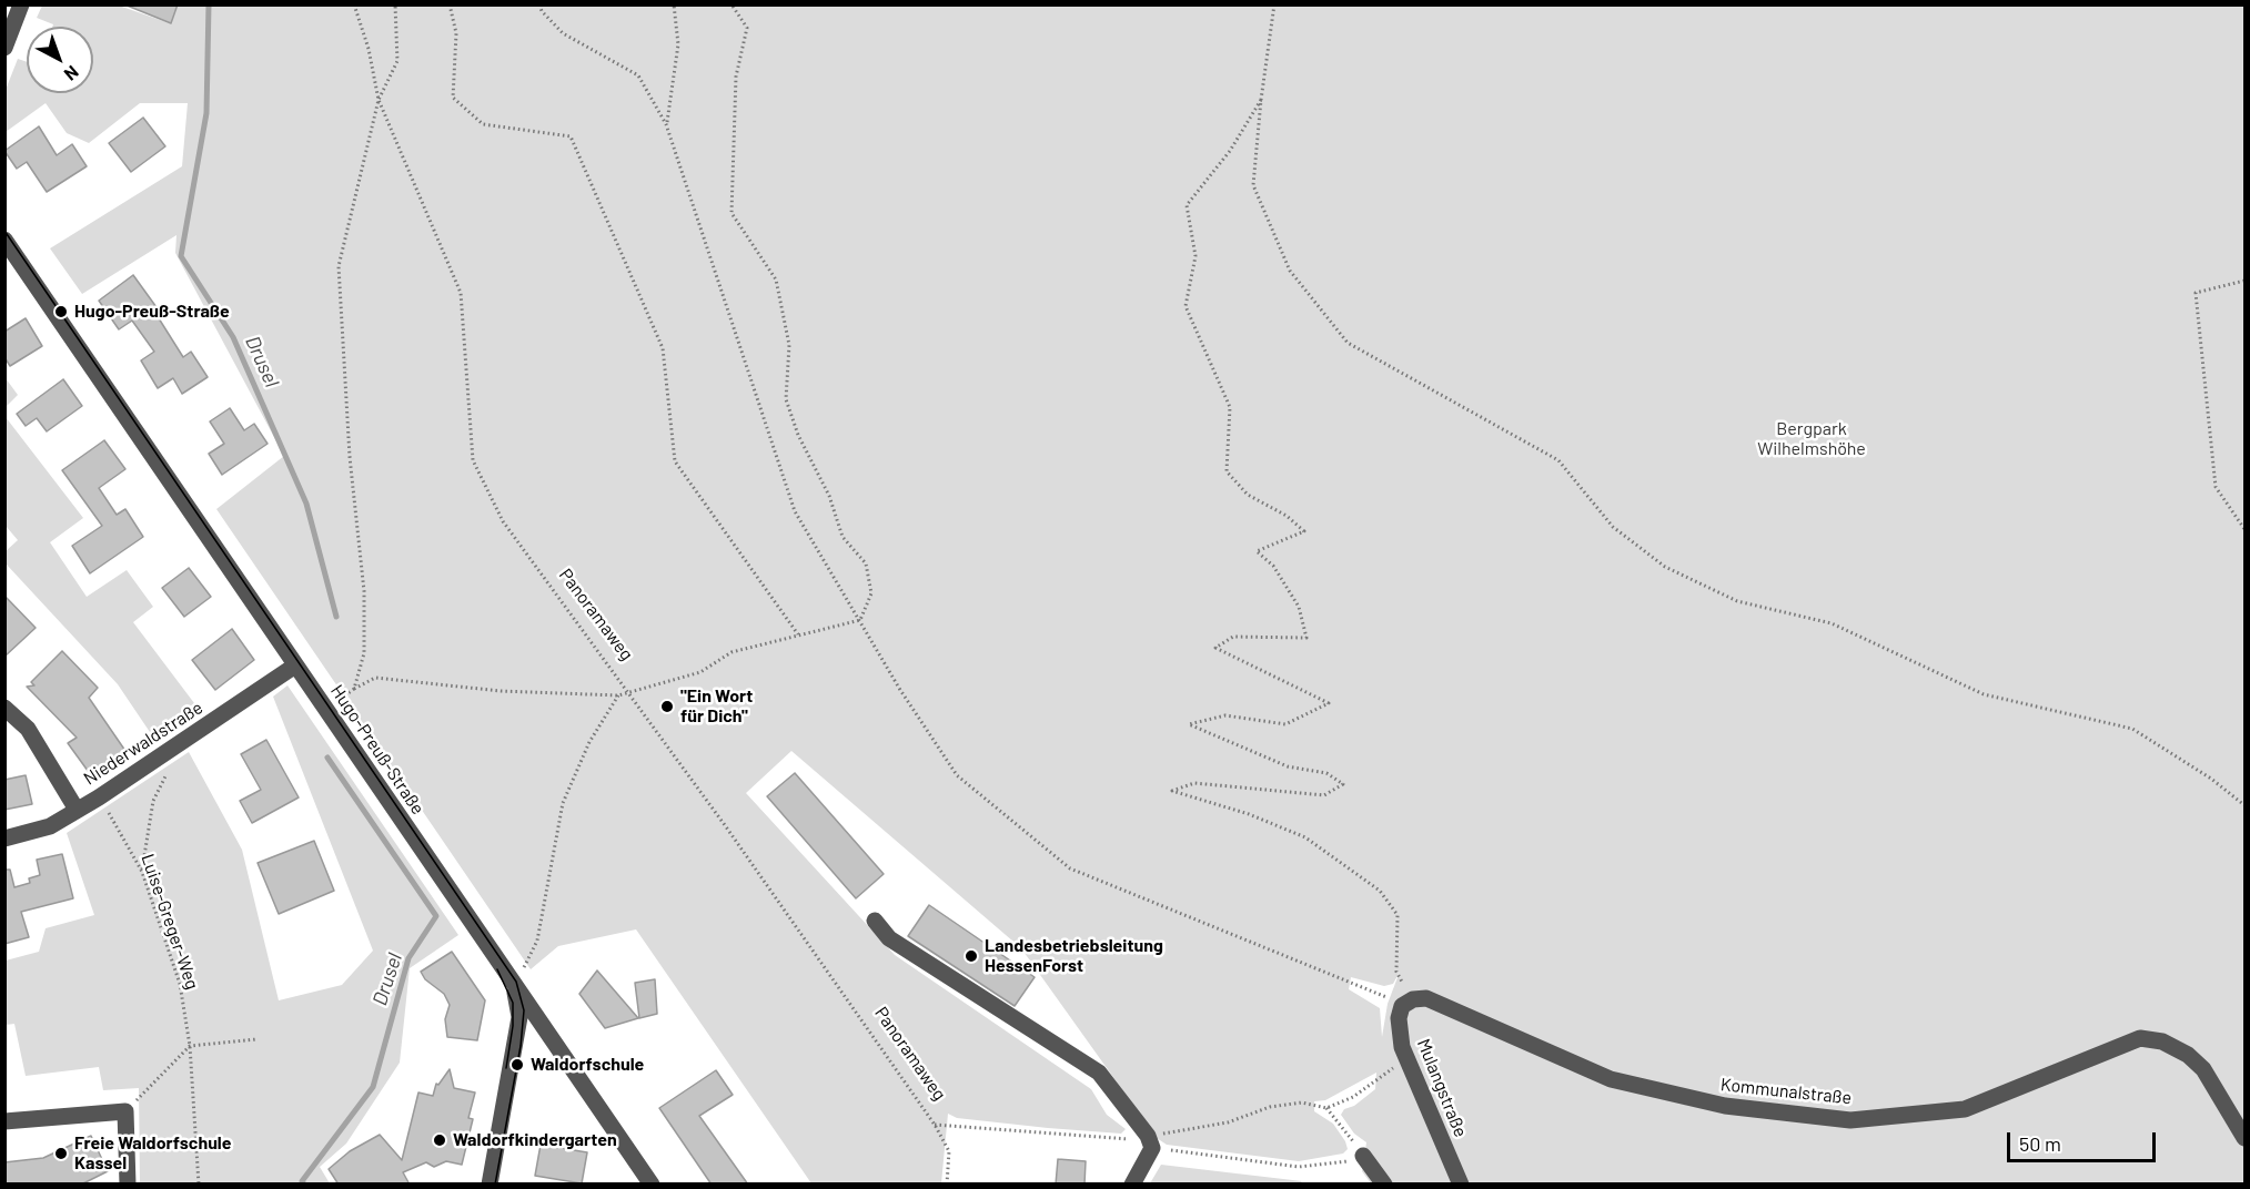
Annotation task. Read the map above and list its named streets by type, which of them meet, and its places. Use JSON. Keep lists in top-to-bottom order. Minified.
{"streets":{"street":["Niederwaldstraße","Hugo-Preuß-Straße","Mulangstraße","Kommunalstraße"],"path":["Panoramaweg","Luise-Greger-Weg"]},"crossings":[["Niederwaldstraße","Hugo-Preuß-Straße"],["Niederwaldstraße","Luise-Greger-Weg"],["Mulangstraße","Kommunalstraße"]],"water":["Drusel"],"parks":["Bergpark Wilhelmshöhe"],"places":["Hugo-Preuß-Straße","\"Ein Wort für Dich\"","Landesbetriebsleitung HessenForst","Waldorfschule","Waldorfkindergarten","Freie Waldorfschule Kassel"],"scale_bar":"50 m","north":"bottom right"}
